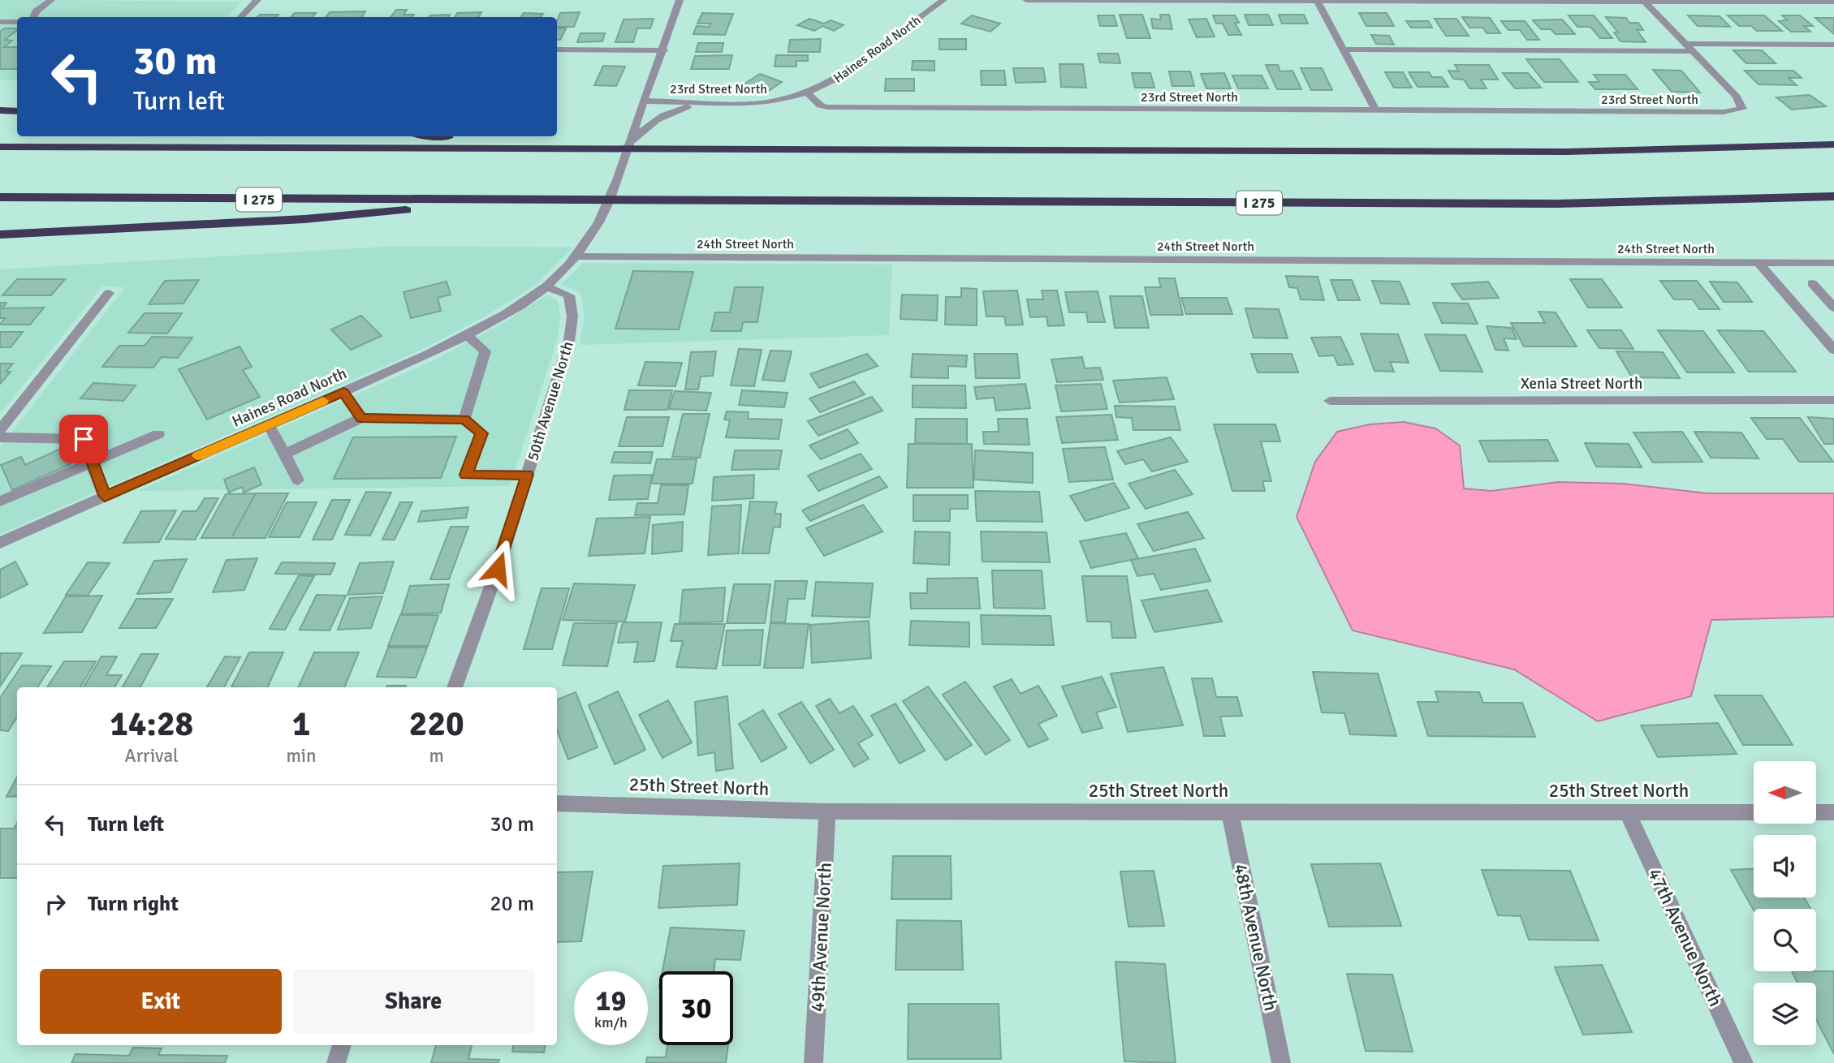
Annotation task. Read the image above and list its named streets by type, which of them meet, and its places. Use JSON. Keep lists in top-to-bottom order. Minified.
{"streets":{"highway":["I 275"],"street":["Haines Road North","23rd Street North","24th Street North","Xenia Street North","50th Avenue North","25th Street North","49th Avenue North","48th Avenue North","47th Avenue North"]},"crossings":[["Haines Road North","23rd Street North"],["Haines Road North","24th Street North"],["Haines Road North","50th Avenue North"],["25th Street North","49th Avenue North"],["25th Street North","48th Avenue North"],["25th Street North","47th Avenue North"]],"north":"left","page":{"turn":["30 m","Turn left"],"eta":["14:28","Arrival","1","min","220","m"],"list":[{"name":"Turn left","value":"30 m"},{"name":"Turn right","value":"20 m"}],"buttons":["Exit","Share"],"speed":"19 km/h","limit":"30"}}
